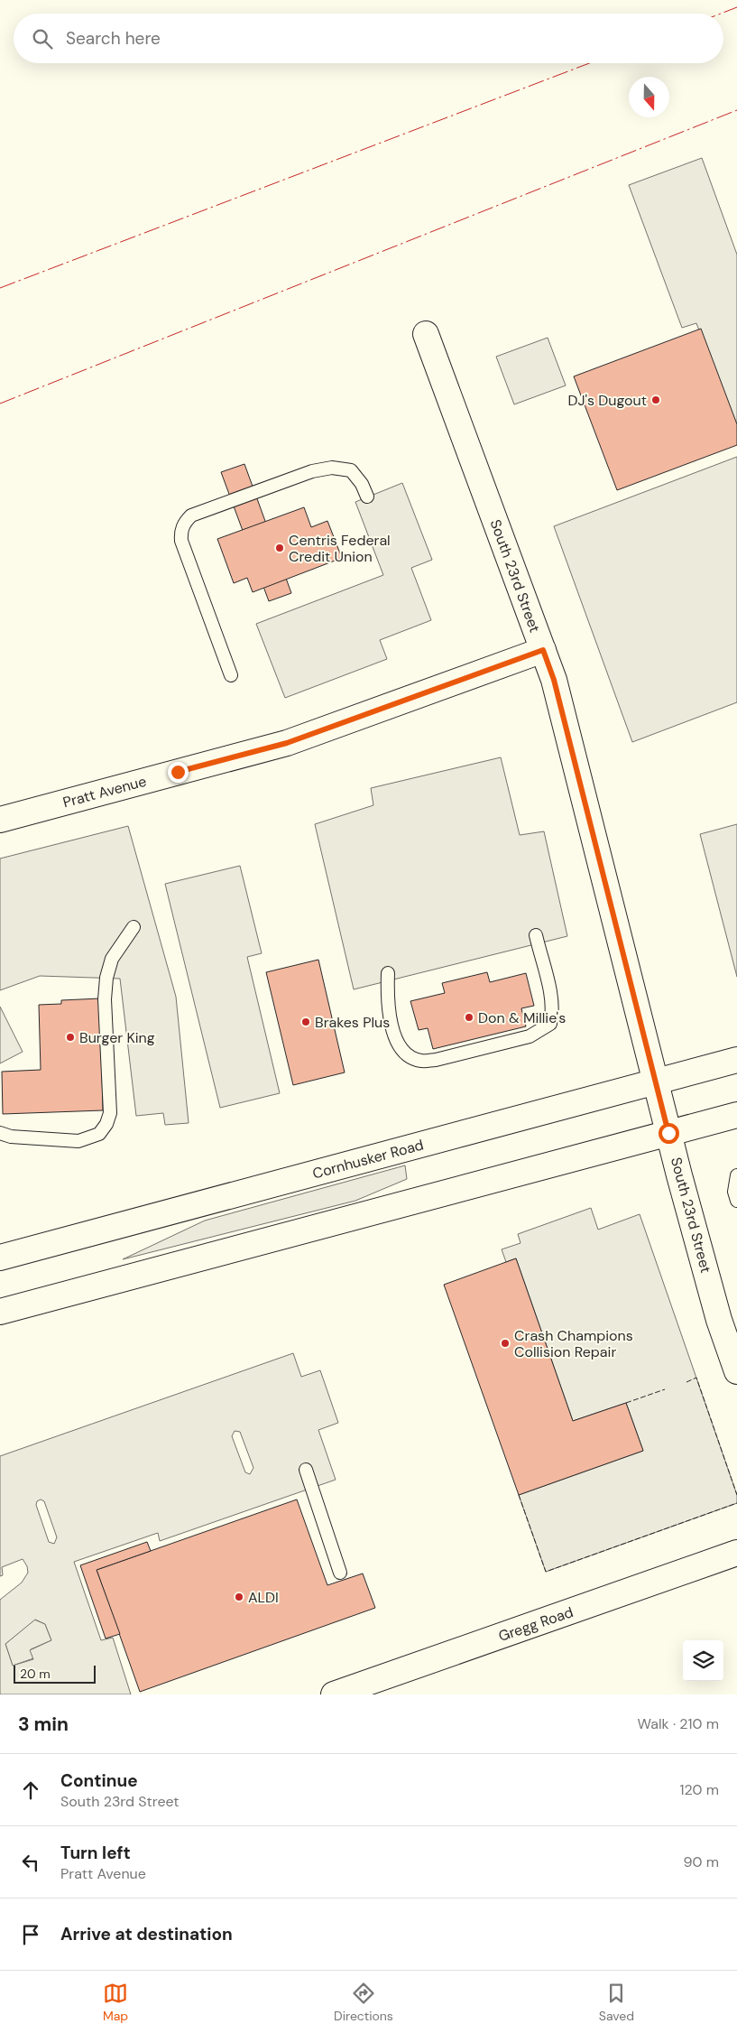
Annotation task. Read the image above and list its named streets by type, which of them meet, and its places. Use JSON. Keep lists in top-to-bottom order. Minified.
{"streets":{"street":["South 23rd Street","Pratt Avenue","Cornhusker Road","Gregg Road"]},"crossings":[["South 23rd Street","Pratt Avenue"],["South 23rd Street","Cornhusker Road"]],"places":["DJ's Dugout","Centris Federal Credit Union","Don & Millie's","Brakes Plus","Burger King","Crash Champions Collision Repair","ALDI"],"scale_bar":"20 m","north":"bottom","page":{"search":"Search here","scale":"20 m","heading":["3 min","Walk · 210 m"],"list":[["Continue","South 23rd Street","120 m"],["Turn left","Pratt Avenue","90 m"],"Arrive at destination"],"nav":["Map","Directions","Saved"]}}
